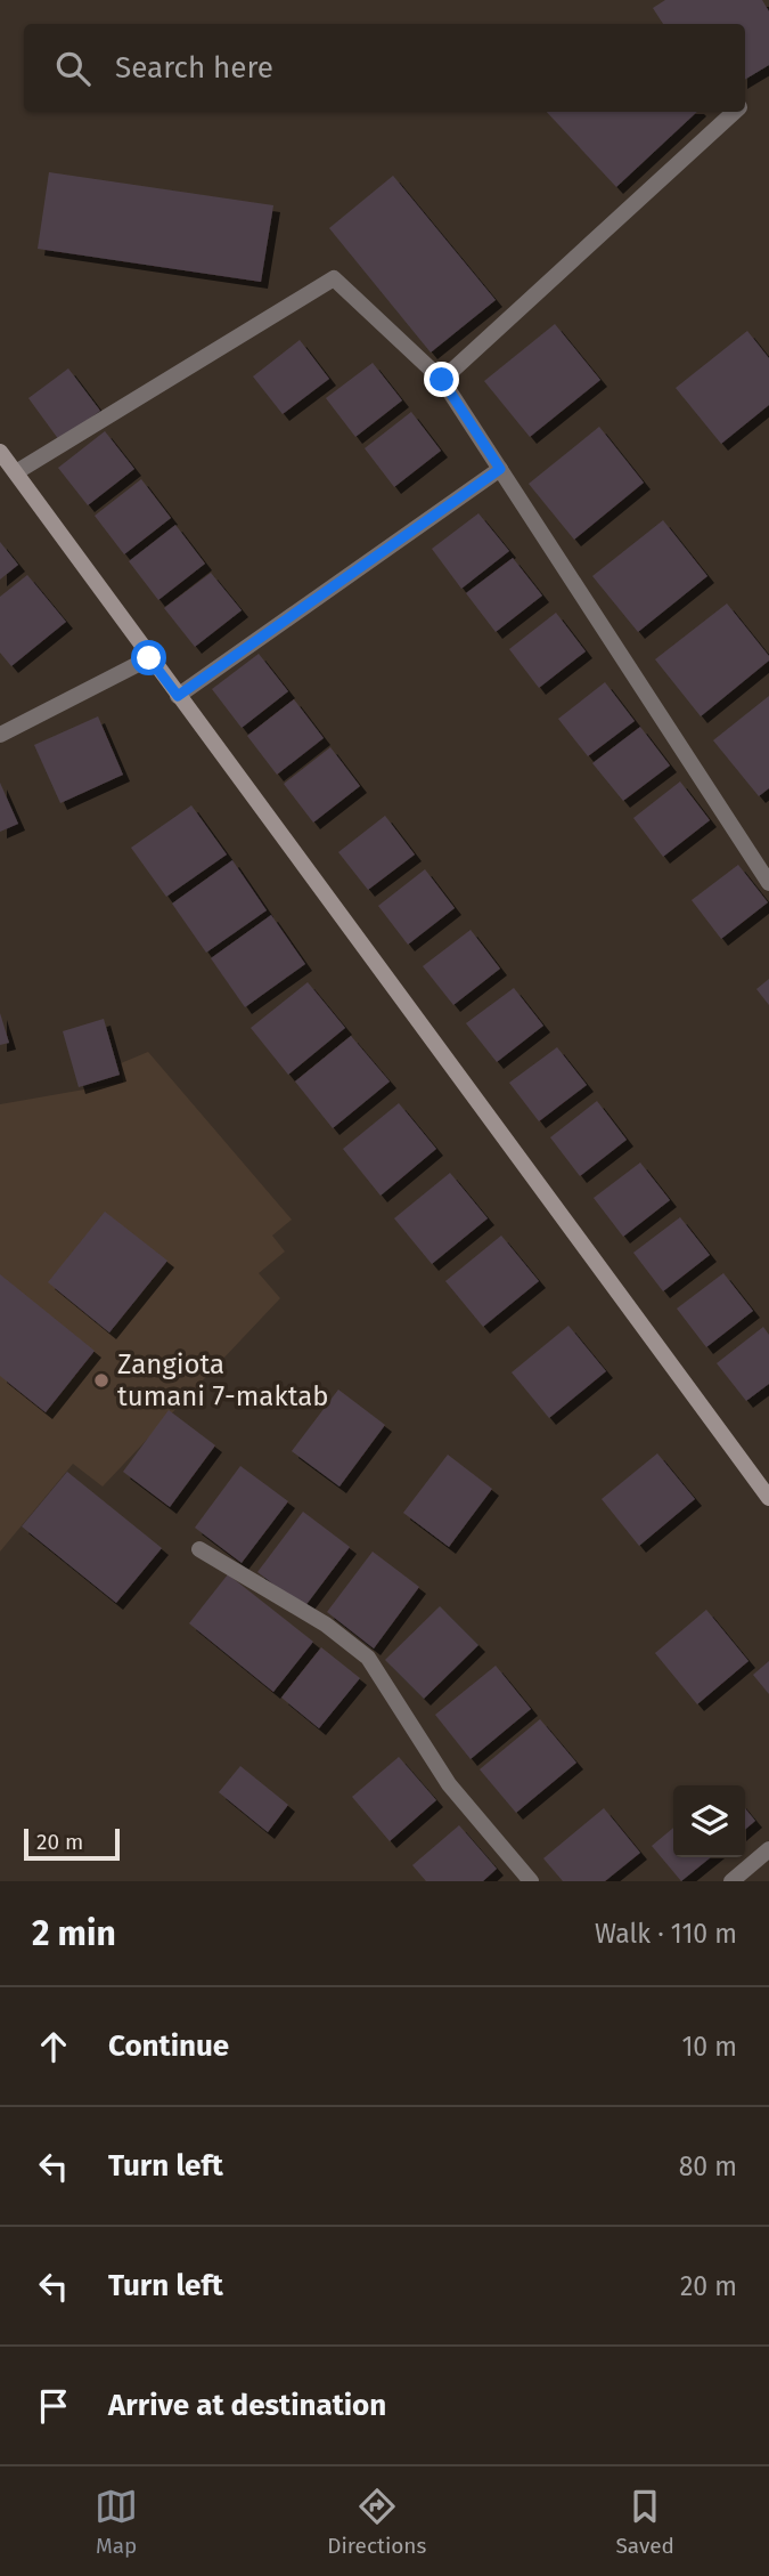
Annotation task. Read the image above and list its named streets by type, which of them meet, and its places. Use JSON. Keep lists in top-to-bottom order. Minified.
{"places":["Zangiota tumani 7-maktab"],"scale_bar":"20 m","page":{"search":"Search here","scale":"20 m","heading":["2 min","Walk · 110 m"],"list":[["Continue","10 m"],["Turn left","80 m"],["Turn left","20 m"],"Arrive at destination"],"nav":["Map","Directions","Saved"]}}
